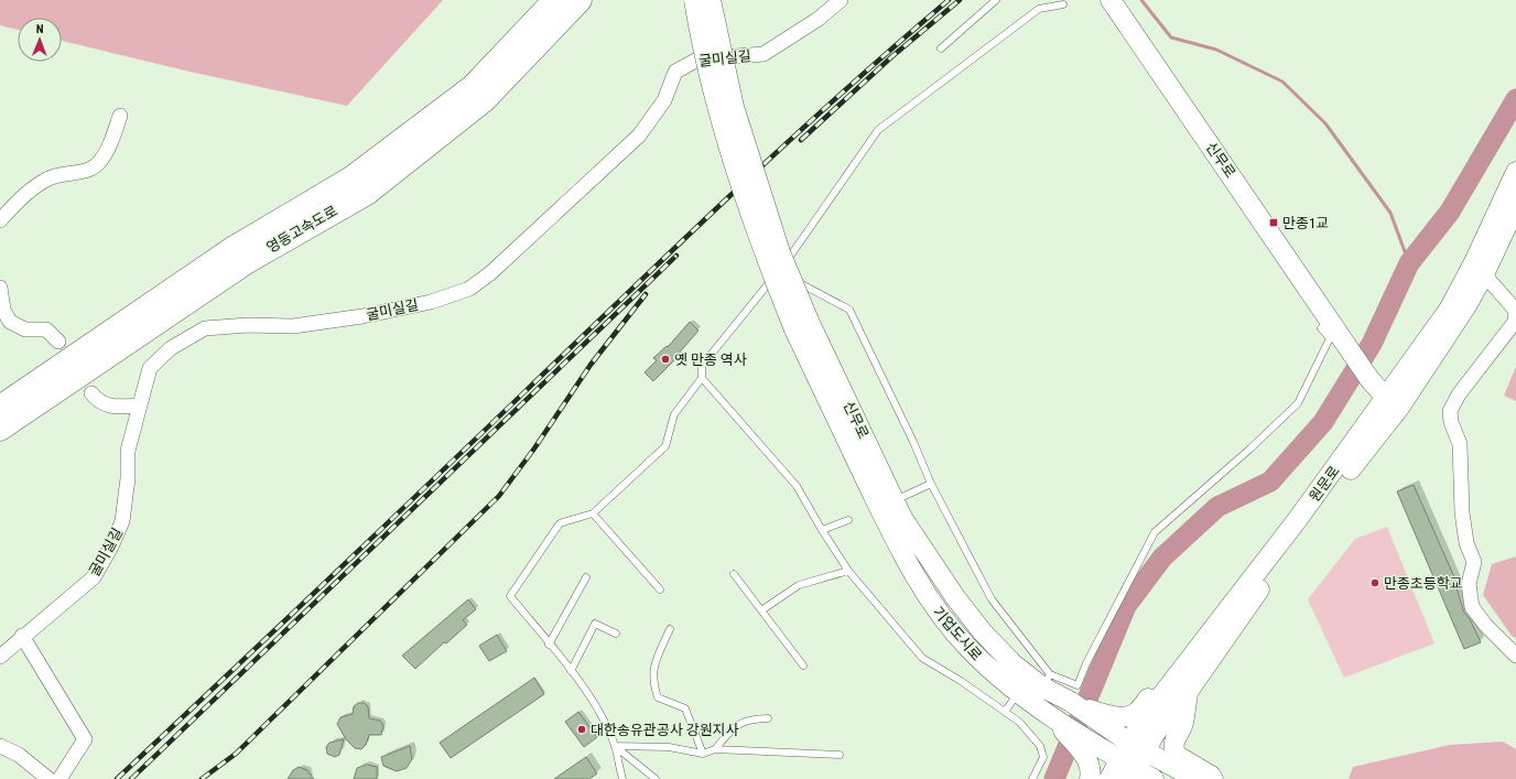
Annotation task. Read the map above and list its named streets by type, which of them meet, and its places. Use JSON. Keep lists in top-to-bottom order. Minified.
{"streets":{"highway":["영동고속도로"],"main road":["신무로","원문로","기업도시로"],"street":["굴미실길"]},"crossings":[["신무로","원문로"],["신무로","기업도시로"]],"places":{"transit":["만종1교"],"other":["옛 만종 역사","만종초등학교","대한송유관공사 강원지사"]},"north":"top"}
